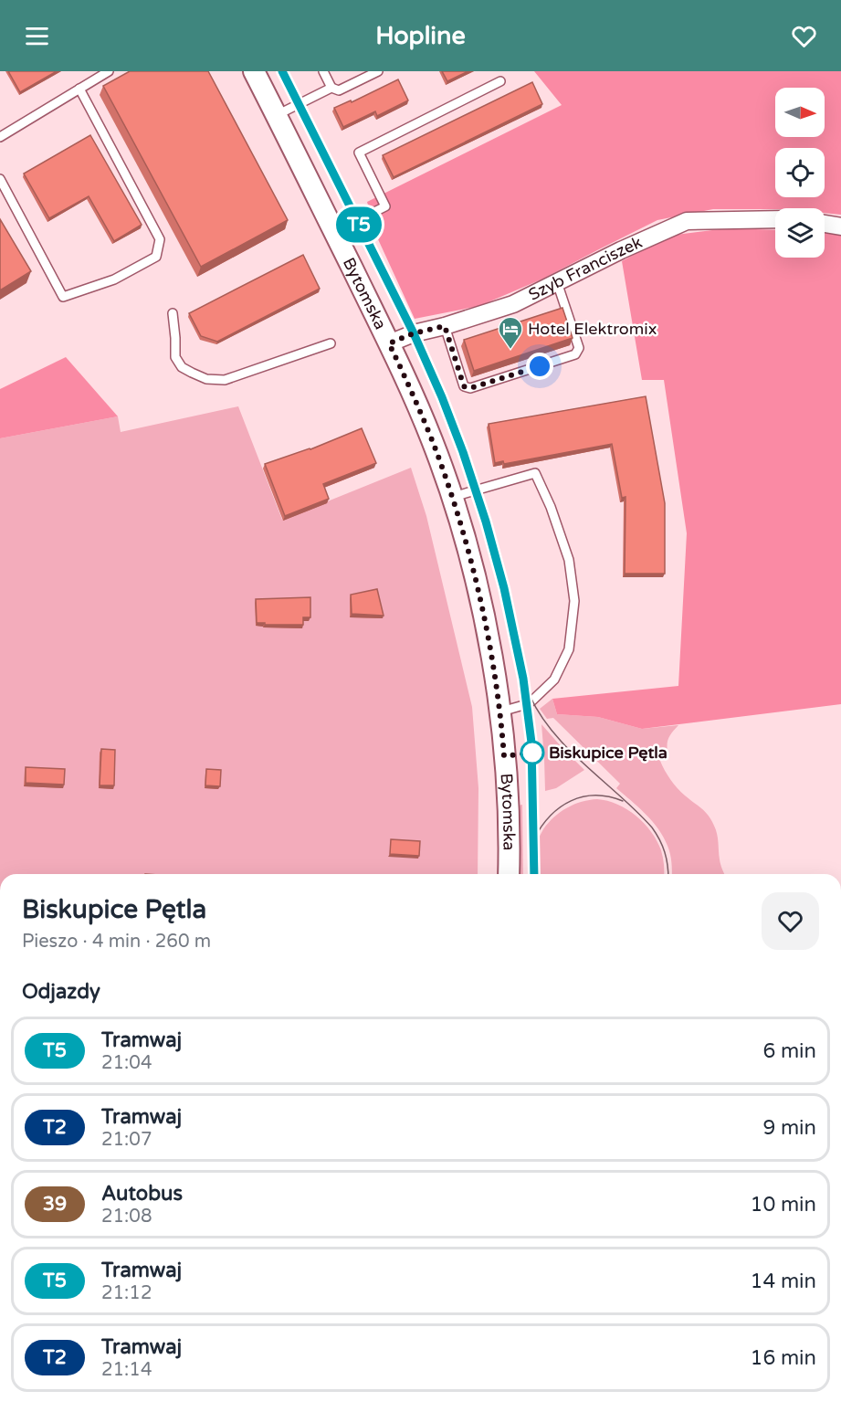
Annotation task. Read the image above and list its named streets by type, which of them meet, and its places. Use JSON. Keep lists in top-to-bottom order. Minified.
{"streets":{"street":["Szyb Franciszek","Bytomska"]},"crossings":[["Szyb Franciszek","Bytomska"]],"places":{"hotel":["Hotel Elektromix"],"other":["Biskupice Pętla"]},"lines":["tram line T5"],"north":"right","page":{"header":"Hopline","on_map":"T5","heading":[["Biskupice Pętla","Pieszo · 4 min · 260 m"],"Odjazdy"],"list":[{"mark":"T5","name":"Tramwaj","note":"21:04","value":"6 min"},{"mark":"T2","name":"Tramwaj","note":"21:07","value":"9 min"},{"mark":"39","name":"Autobus","note":"21:08","value":"10 min"},{"mark":"T5","name":"Tramwaj","note":"21:12","value":"14 min"},{"mark":"T2","name":"Tramwaj","note":"21:14","value":"16 min"}]}}
